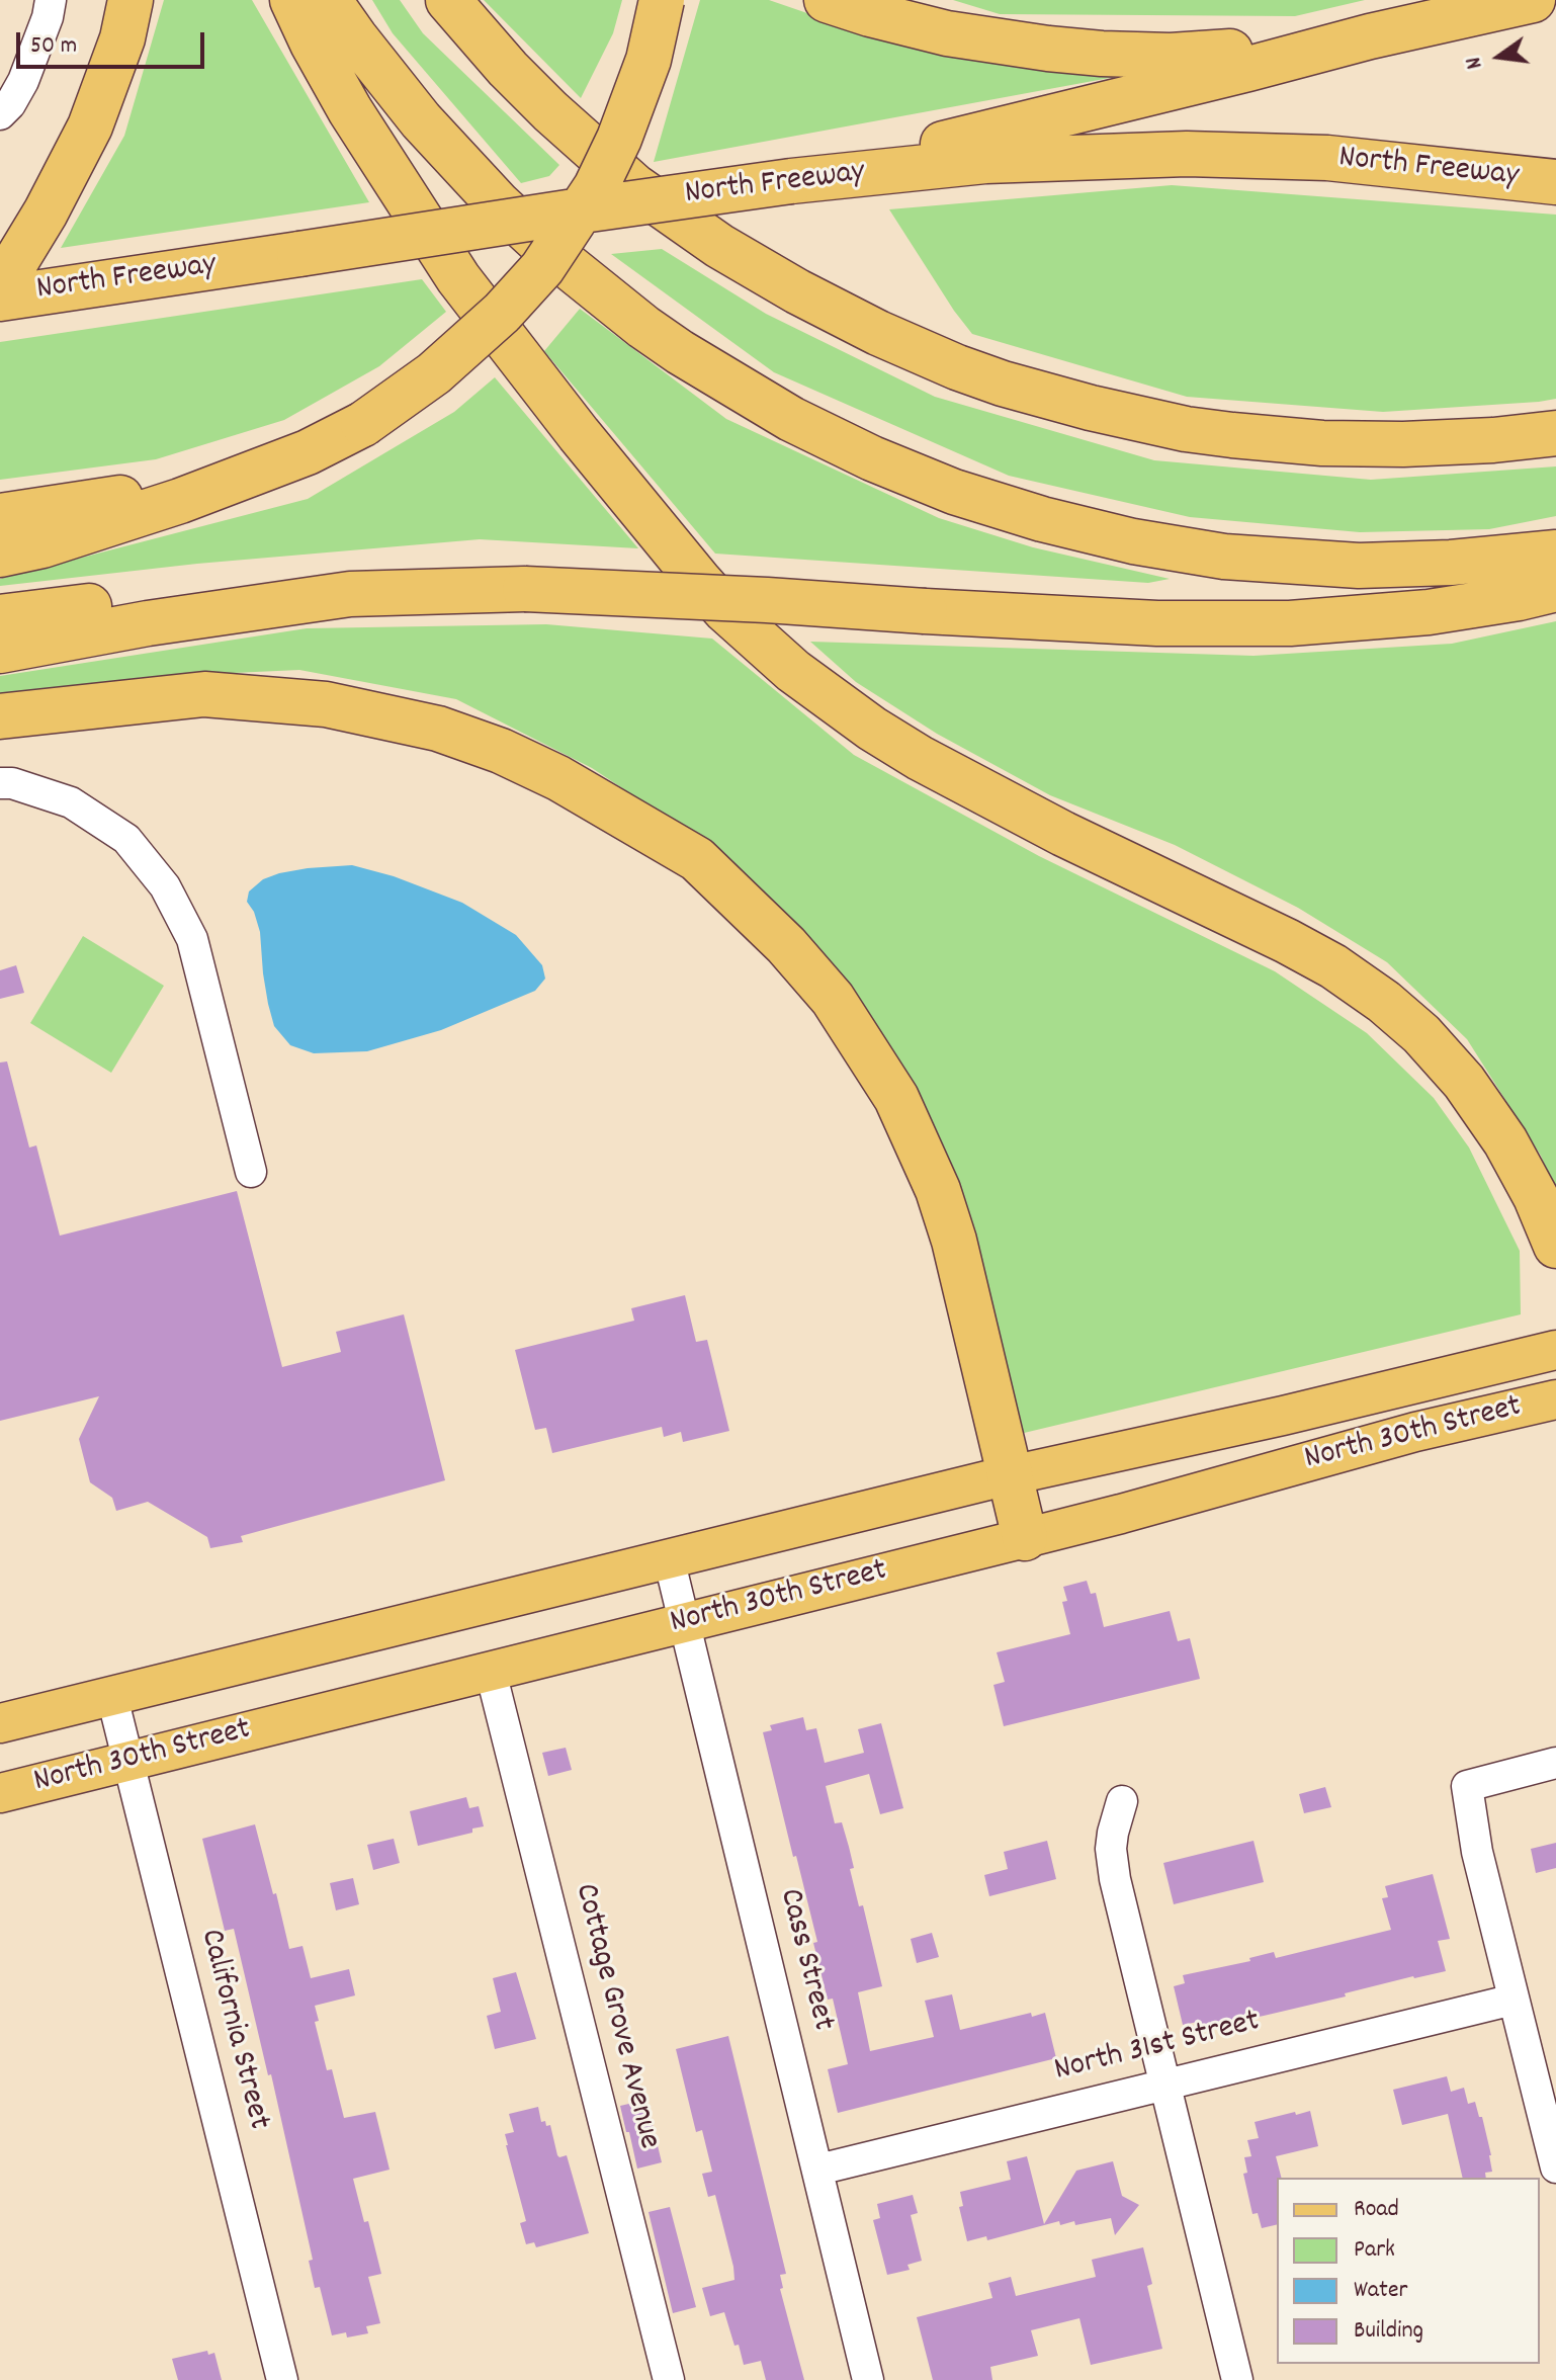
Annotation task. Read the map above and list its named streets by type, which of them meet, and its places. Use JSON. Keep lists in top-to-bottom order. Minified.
{"streets":{"highway":["North Freeway"],"main road":["North 30th Street"],"street":["Cass Street","Cottage Grove Avenue","California Street","North 31st Street"]},"crossings":[["North 30th Street","Cass Street"],["North 30th Street","Cottage Grove Avenue"],["North 30th Street","California Street"],["Cass Street","North 31st Street"]],"legend":["Road","Park","Water","Building"],"scale_bar":"50 m","north":"left"}
